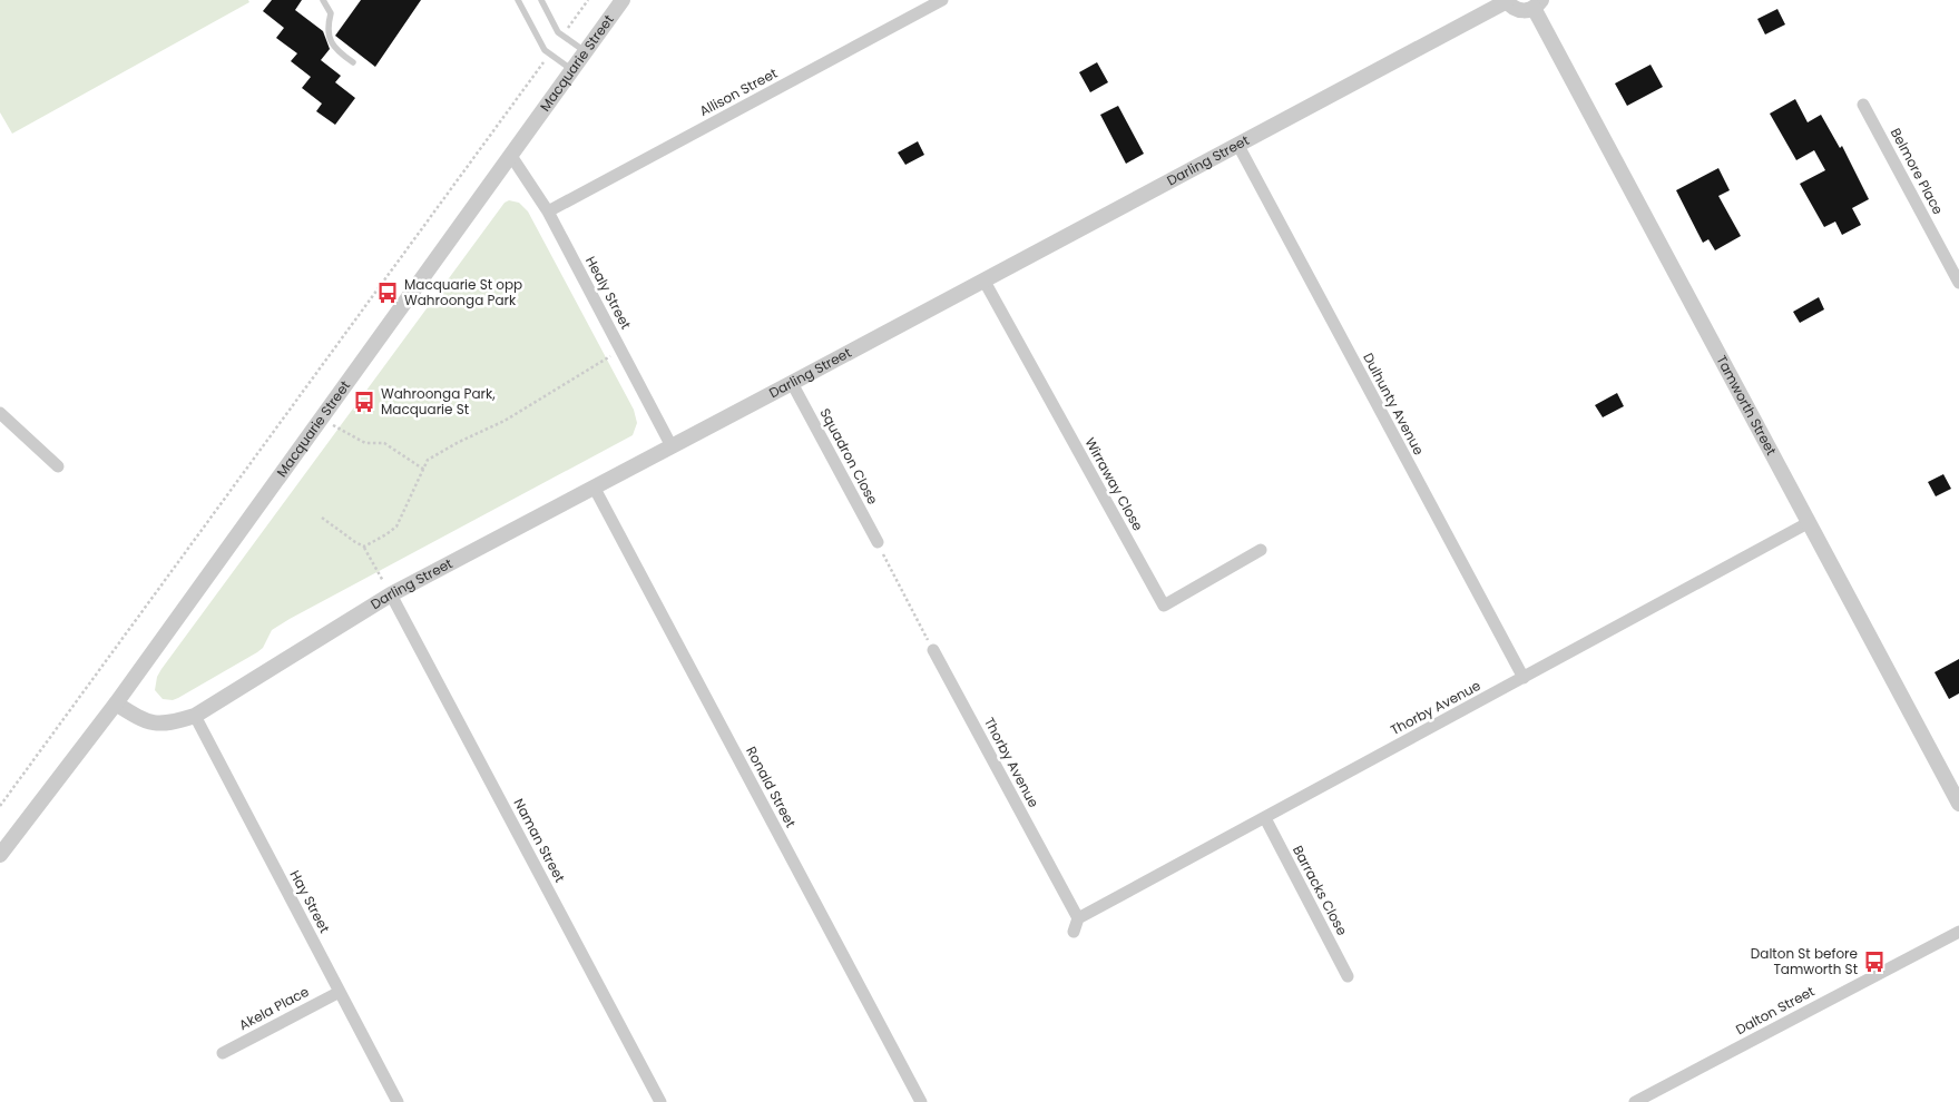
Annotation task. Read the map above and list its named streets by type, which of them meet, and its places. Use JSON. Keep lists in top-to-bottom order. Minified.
{"streets":{"street":["Macquarie Street","Allison Street","Darling Street","Belmore Place","Healy Street","Dulhunty Avenue","Tamworth Street","Squadron Close","Wirraway Close","Thorby Avenue","Ronald Street","Naman Street","Barracks Close","Hay Street","Akela Place","Dalton Street"]},"crossings":[["Macquarie Street","Darling Street"],["Macquarie Street","Healy Street"],["Allison Street","Healy Street"],["Darling Street","Healy Street"],["Darling Street","Dulhunty Avenue"],["Darling Street","Squadron Close"],["Darling Street","Wirraway Close"],["Darling Street","Ronald Street"],["Darling Street","Naman Street"],["Darling Street","Hay Street"],["Dulhunty Avenue","Thorby Avenue"],["Tamworth Street","Thorby Avenue"],["Thorby Avenue","Barracks Close"],["Hay Street","Akela Place"]],"places":{"bus stop":["Macquarie St opp Wahroonga Park","Wahroonga Park, Macquarie St","Dalton St before Tamworth St"]}}
